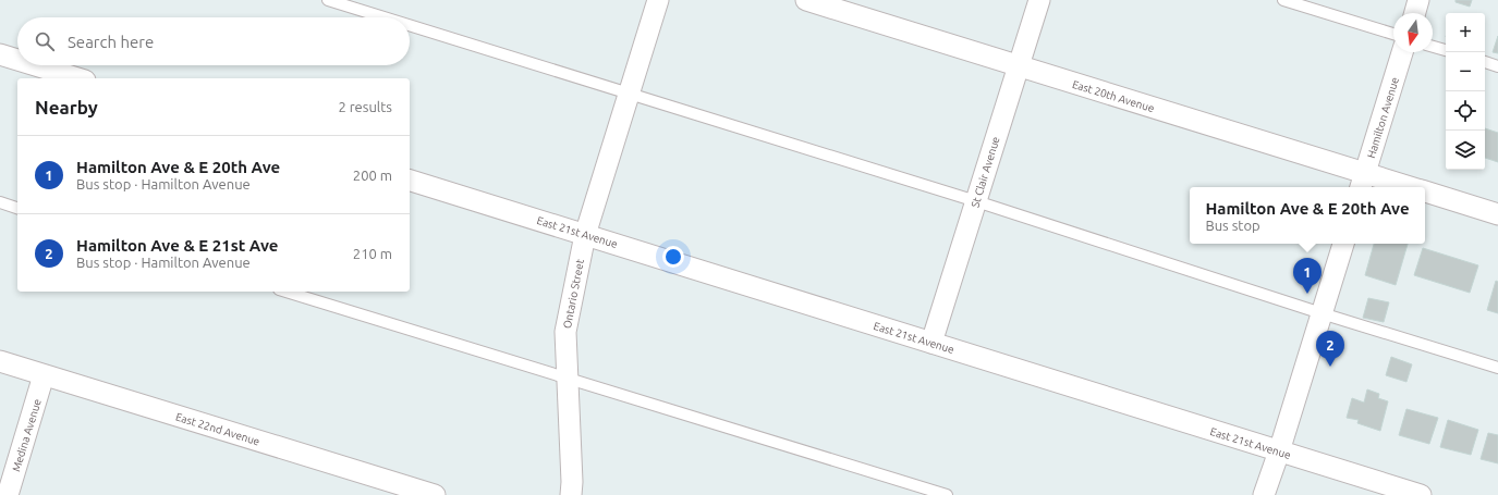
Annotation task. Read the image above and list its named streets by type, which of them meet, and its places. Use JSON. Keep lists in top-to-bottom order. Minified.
{"streets":{"street":["East 20th Avenue","Hamilton Avenue","St Clair Avenue","East 21st Avenue","Ontario Street","East 22nd Avenue","Medina Avenue"]},"crossings":[["East 20th Avenue","Hamilton Avenue"],["East 20th Avenue","St Clair Avenue"],["St Clair Avenue","East 21st Avenue"],["East 21st Avenue","Ontario Street"],["East 22nd Avenue","Medina Avenue"]],"north":"bottom","page":{"map_buttons":["+","−"],"search":"Search here","heading":["Nearby","2 results"],"list":[{"mark":"1","name":"Hamilton Ave & E 20th Ave","note":"Bus stop · Hamilton Avenue","value":"200 m"},{"mark":"2","name":"Hamilton Ave & E 21st Ave","note":"Bus stop · Hamilton Avenue","value":"210 m"}],"popup":["Hamilton Ave & E 20th Ave","Bus stop"],"pins":["1","2"]}}
